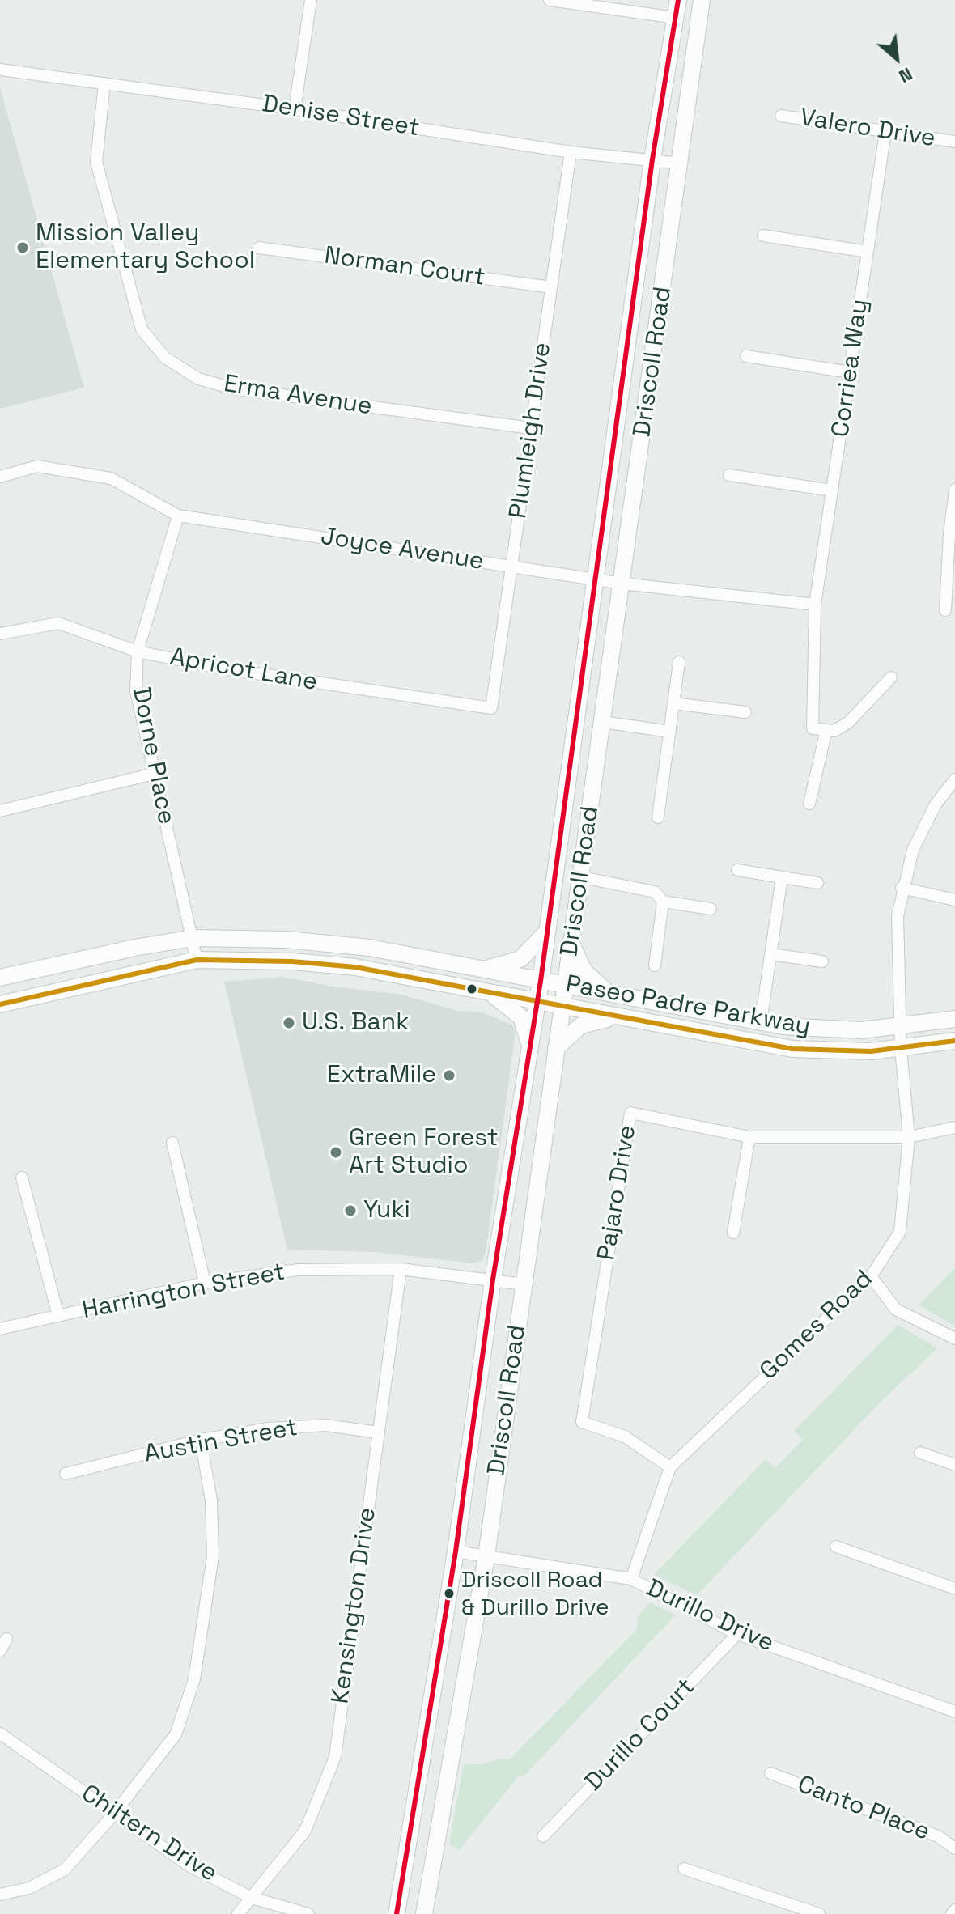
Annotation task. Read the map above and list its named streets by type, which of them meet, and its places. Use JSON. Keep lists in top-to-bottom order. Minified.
{"streets":{"street":["Denise Street","Valero Drive","Norman Court","Driscoll Road","Corriea Way","Erma Avenue","Plumleigh Drive","Joyce Avenue","Apricot Lane","Dorne Place","Paseo Padre Parkway","Pajaro Drive","Harrington Street","Gomes Road","Austin Street","Kensington Drive","Durillo Drive","Durillo Court","Canto Place","Chiltern Drive"]},"crossings":[["Denise Street","Driscoll Road"],["Denise Street","Erma Avenue"],["Denise Street","Plumleigh Drive"],["Valero Drive","Corriea Way"],["Norman Court","Plumleigh Drive"],["Driscoll Road","Joyce Avenue"],["Driscoll Road","Paseo Padre Parkway"],["Driscoll Road","Harrington Street"],["Driscoll Road","Durillo Drive"],["Corriea Way","Joyce Avenue"],["Erma Avenue","Plumleigh Drive"],["Plumleigh Drive","Joyce Avenue"],["Plumleigh Drive","Apricot Lane"],["Joyce Avenue","Dorne Place"],["Apricot Lane","Dorne Place"],["Dorne Place","Paseo Padre Parkway"],["Paseo Padre Parkway","Gomes Road"],["Pajaro Drive","Gomes Road"],["Harrington Street","Kensington Drive"],["Gomes Road","Durillo Drive"],["Austin Street","Kensington Drive"],["Kensington Drive","Chiltern Drive"],["Durillo Drive","Durillo Court"]],"places":["Mission Valley Elementary School","U.S. Bank","ExtraMile","Green Forest Art Studio","Yuki","Driscoll Road & Durillo Drive"],"north":"bottom right"}
